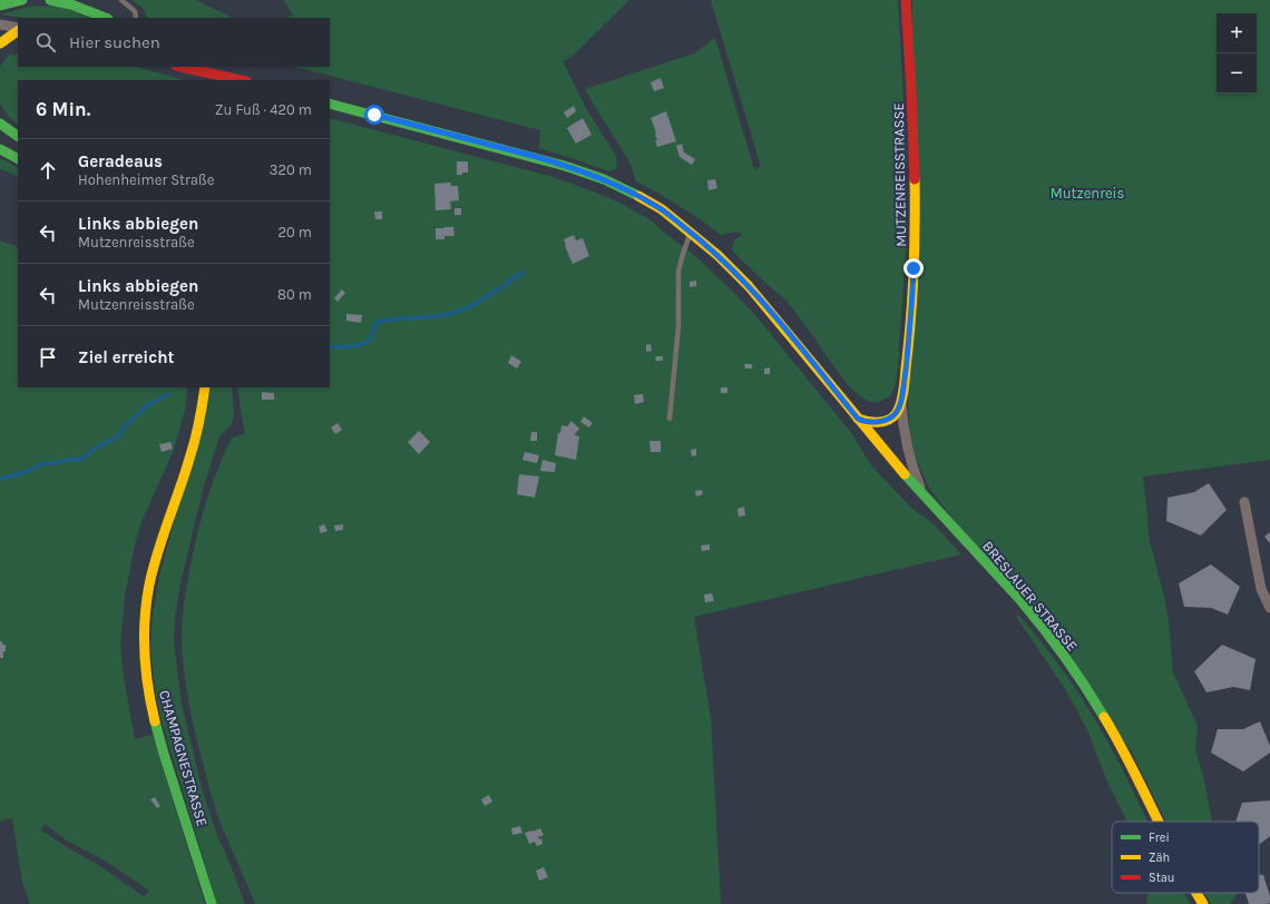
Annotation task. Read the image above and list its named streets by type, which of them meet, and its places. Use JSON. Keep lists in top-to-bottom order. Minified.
{"streets":{"main road":["MUTZENREISSTRASSE","BRESLAUER STRASSE","CHAMPAGNESTRASSE"]},"crossings":[["MUTZENREISSTRASSE","BRESLAUER STRASSE"]],"parks":["Mutzenreis"],"legend":["Frei","Zäh","Stau"],"page":{"map_buttons":["+","−"],"search":"Hier suchen","heading":["6 Min.","Zu Fuß · 420 m"],"list":[["Geradeaus","Hohenheimer Straße","320 m"],["Links abbiegen","Mutzenreisstraße","20 m"],["Links abbiegen","Mutzenreisstraße","80 m"],"Ziel erreicht"]}}
